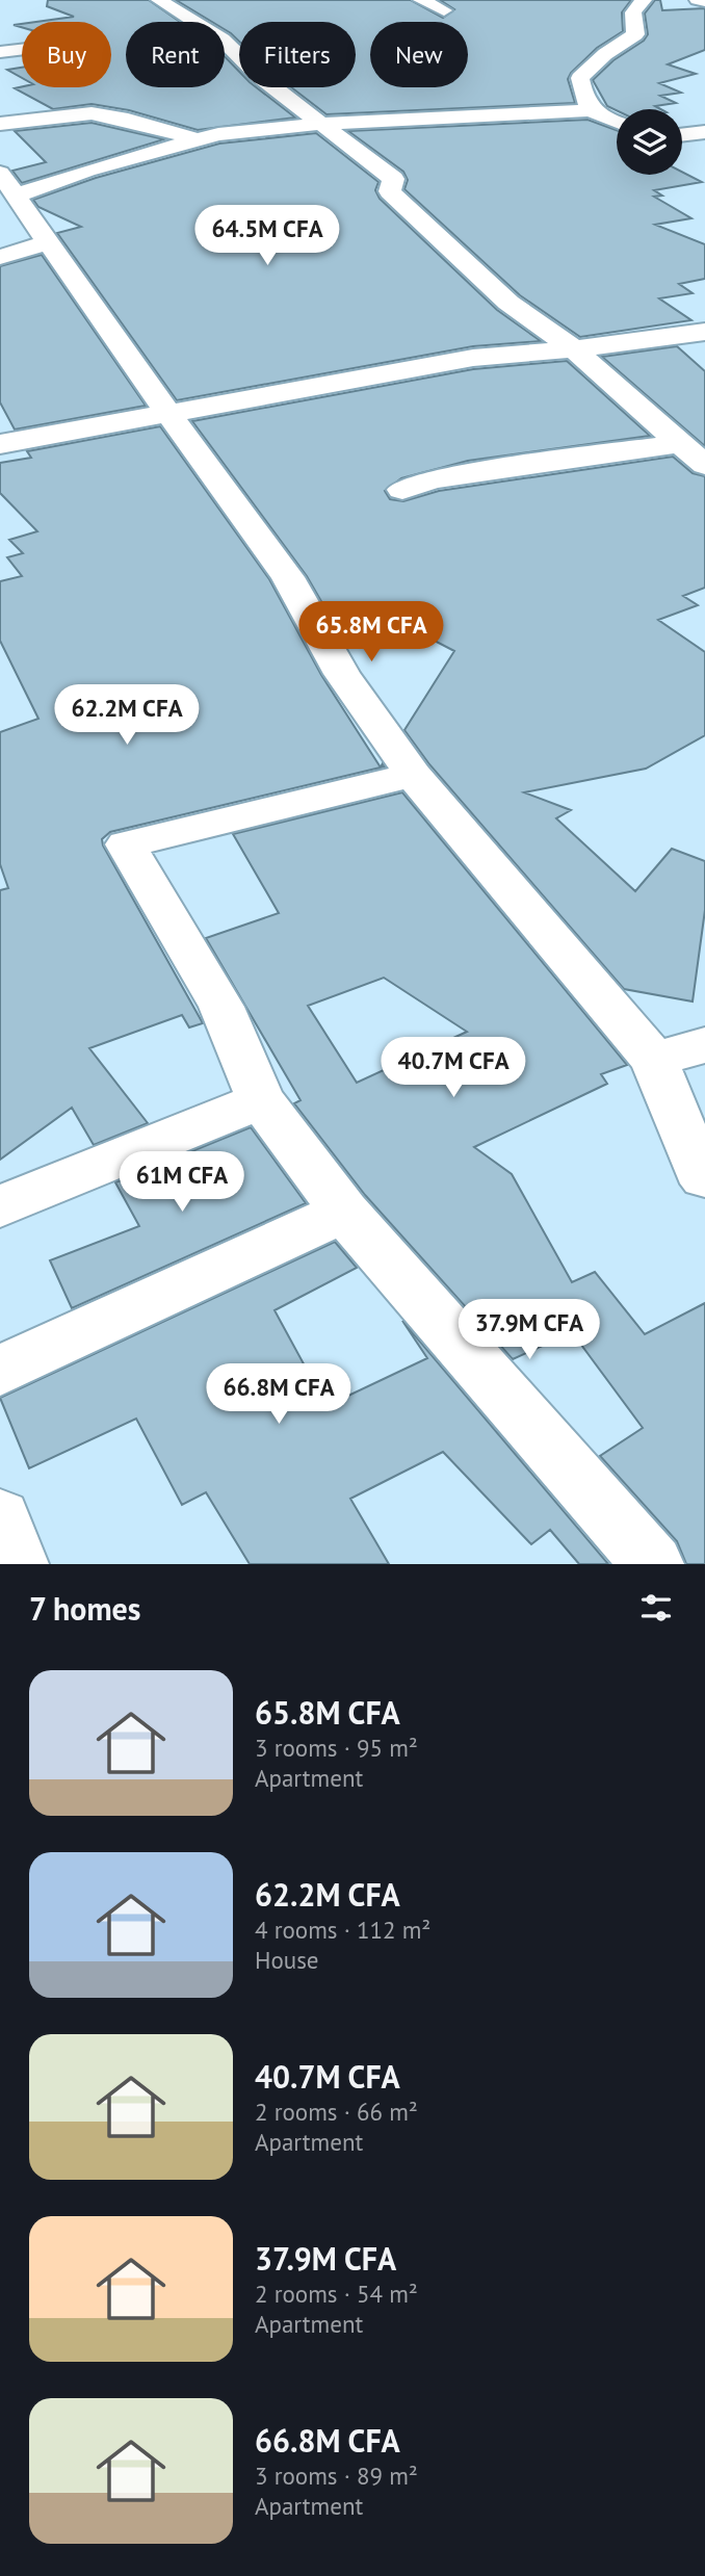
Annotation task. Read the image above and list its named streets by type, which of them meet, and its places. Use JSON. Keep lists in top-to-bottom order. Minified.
{"page":{"chip":["Buy","Rent","Filters","New"],"price":["64.5M CFA","65.8M CFA","62.2M CFA","40.7M CFA","61M CFA","37.9M CFA","66.8M CFA"],"heading":"7 homes","list":[{"name":"65.8M CFA","note":"3 rooms · 95 m² · Apartment"},{"name":"62.2M CFA","note":"4 rooms · 112 m² · House"},{"name":"40.7M CFA","note":"2 rooms · 66 m² · Apartment"},{"name":"37.9M CFA","note":"2 rooms · 54 m² · Apartment"},{"name":"66.8M CFA","note":"3 rooms · 89 m² · Apartment"}]}}
